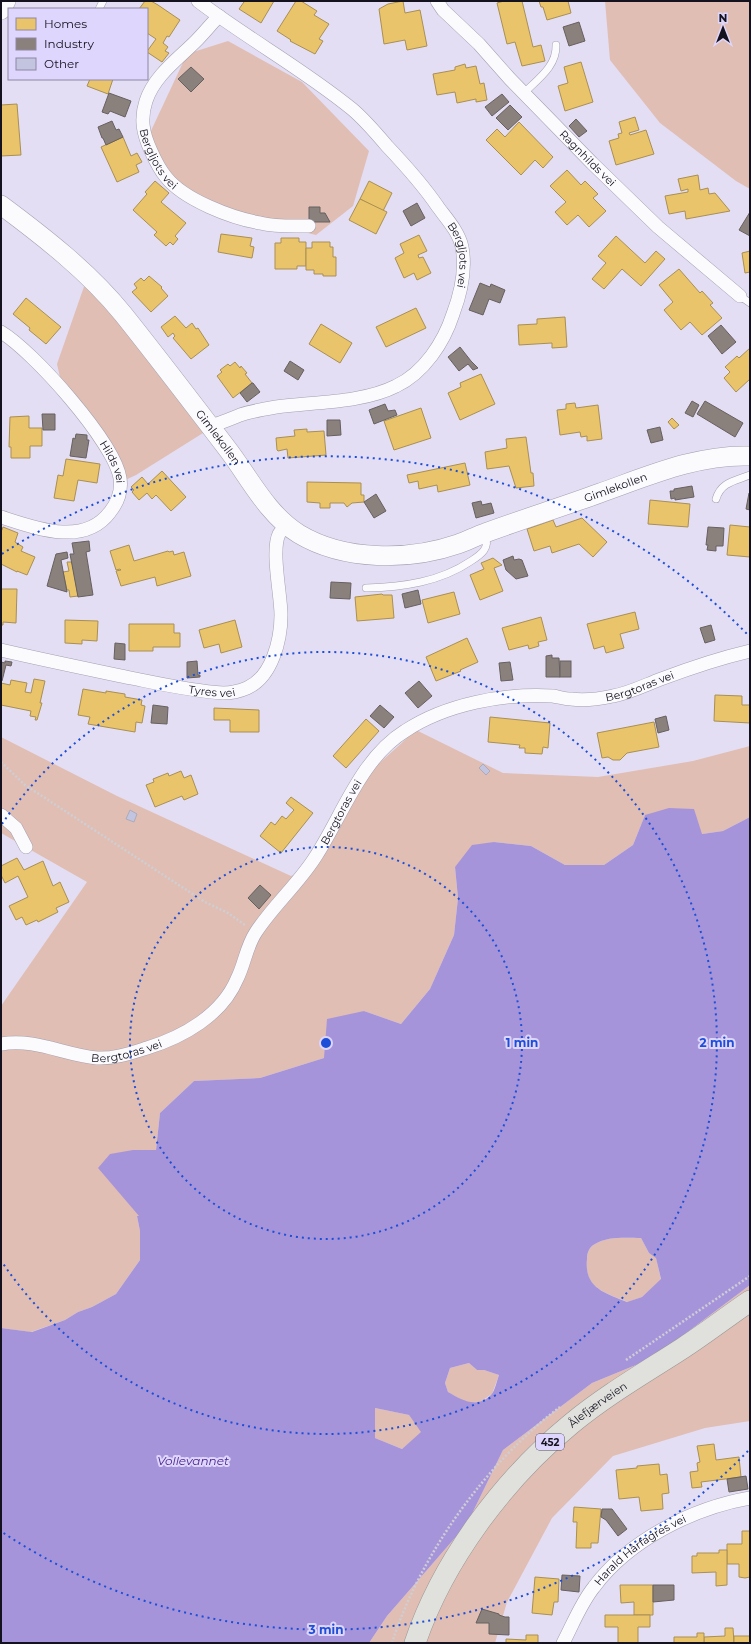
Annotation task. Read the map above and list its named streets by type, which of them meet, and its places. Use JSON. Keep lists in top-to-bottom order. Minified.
{"streets":{"main road":["Ålefjærveien","452"],"street":["Bergljots vei","Ragnhilds vei","Gimlekollen","Hilds vei","Bergtoras vei","Tyres vei","Harald Hårfagres vei"]},"crossings":[["Bergljots vei","Gimlekollen"],["Gimlekollen","Tyres vei"]],"water":["Vollevannet"],"legend":["Homes","Industry","Other"],"north":"top","rings":["1 min","2 min","3 min"]}
